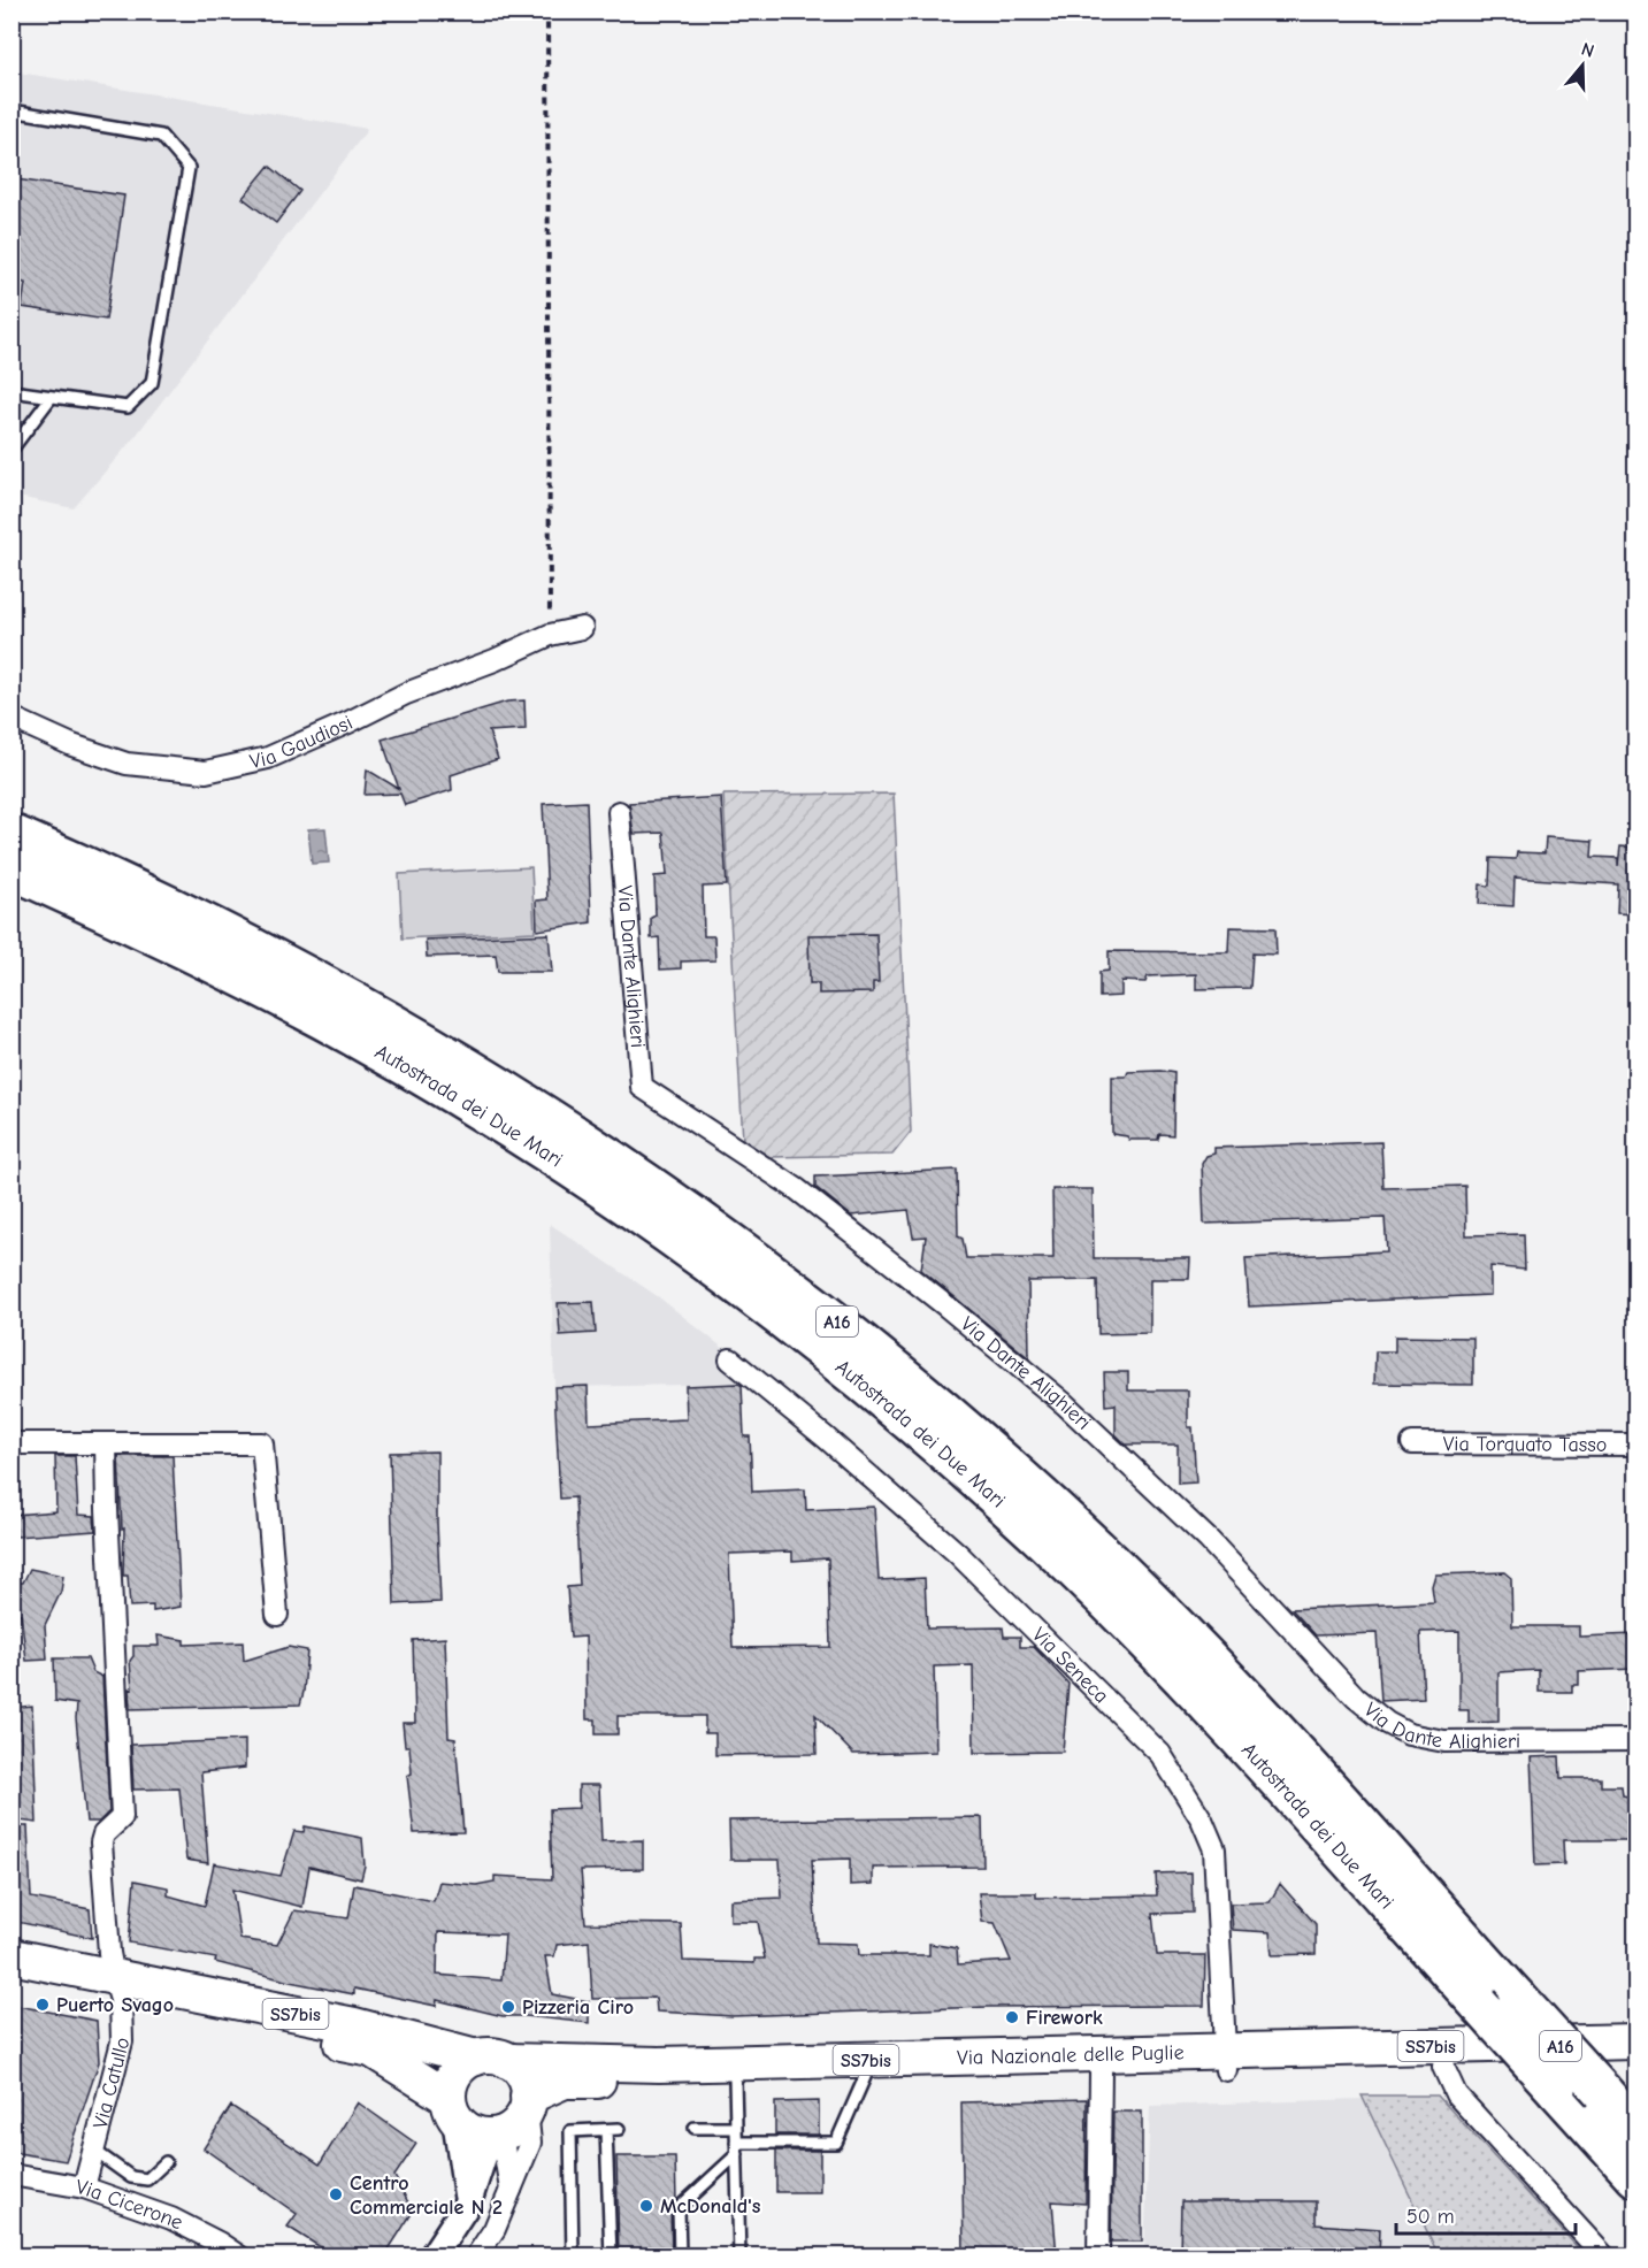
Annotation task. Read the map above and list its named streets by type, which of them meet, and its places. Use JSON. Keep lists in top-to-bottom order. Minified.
{"streets":{"highway":["Autostrada dei Due Mari","A16"],"main road":["SS7bis","Via Nazionale delle Puglie"],"street":["Via Gaudiosi","Via Dante Alighieri","Via Torquato Tasso","Via Seneca","Via Catullo","Via Cicerone"]},"crossings":[["Via Seneca","Via Nazionale delle Puglie"],["SS7bis","Via Nazionale delle Puglie"],["Via Nazionale delle Puglie","Via Catullo"],["Via Catullo","Via Cicerone"]],"places":["Puerto Svago","Pizzeria Ciro","Firework","Centro Commerciale N 2","McDonald's"],"scale_bar":"50 m","north":"top"}
